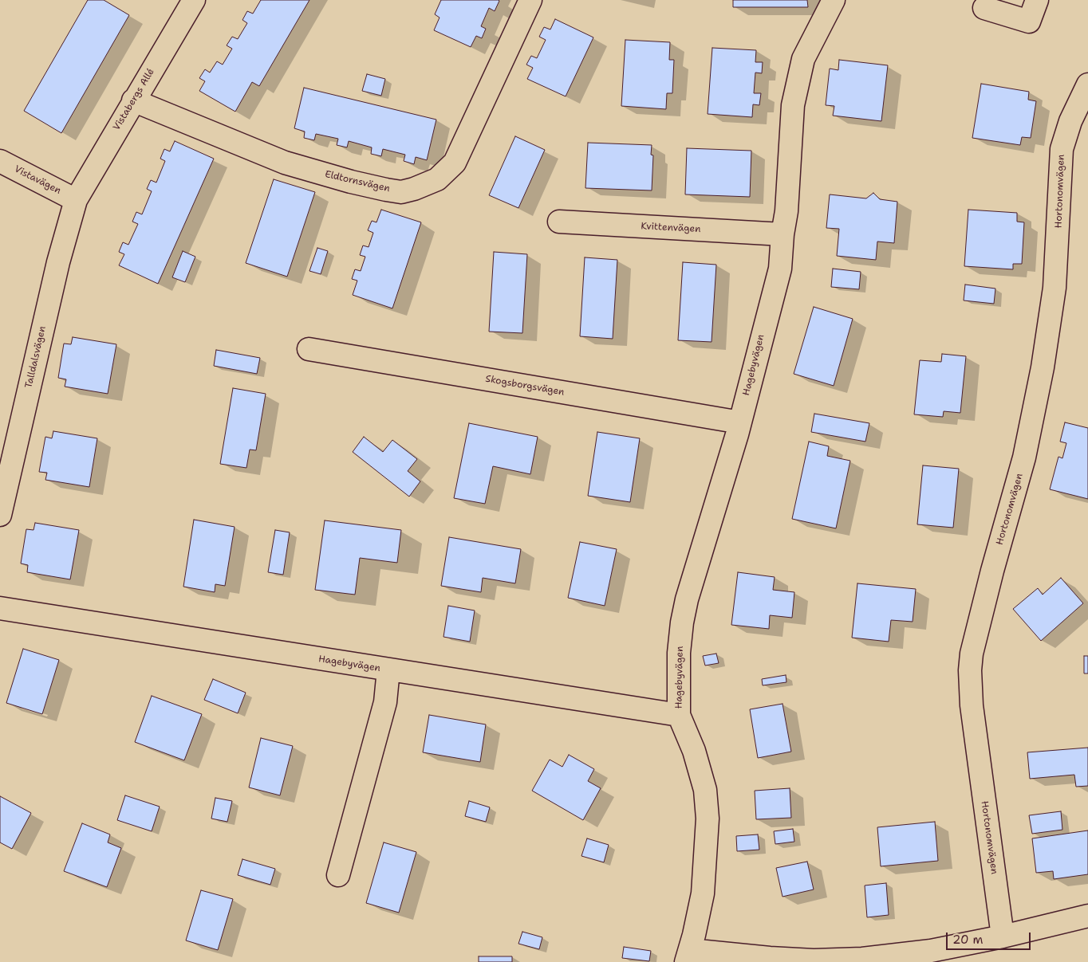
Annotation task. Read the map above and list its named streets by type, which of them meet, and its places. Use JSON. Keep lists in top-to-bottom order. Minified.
{"streets":{"street":["Vistabergs Allé","Vistavägen","Eldtornsvägen","Hortonomvägen","Kvittenvägen","Talldalsvägen","Hagebyvägen","Skogsborgsvägen"]},"crossings":[["Vistabergs Allé","Vistavägen"],["Vistabergs Allé","Eldtornsvägen"],["Vistabergs Allé","Talldalsvägen"],["Vistavägen","Talldalsvägen"],["Kvittenvägen","Hagebyvägen"],["Hagebyvägen","Skogsborgsvägen"]],"scale_bar":"20 m"}
